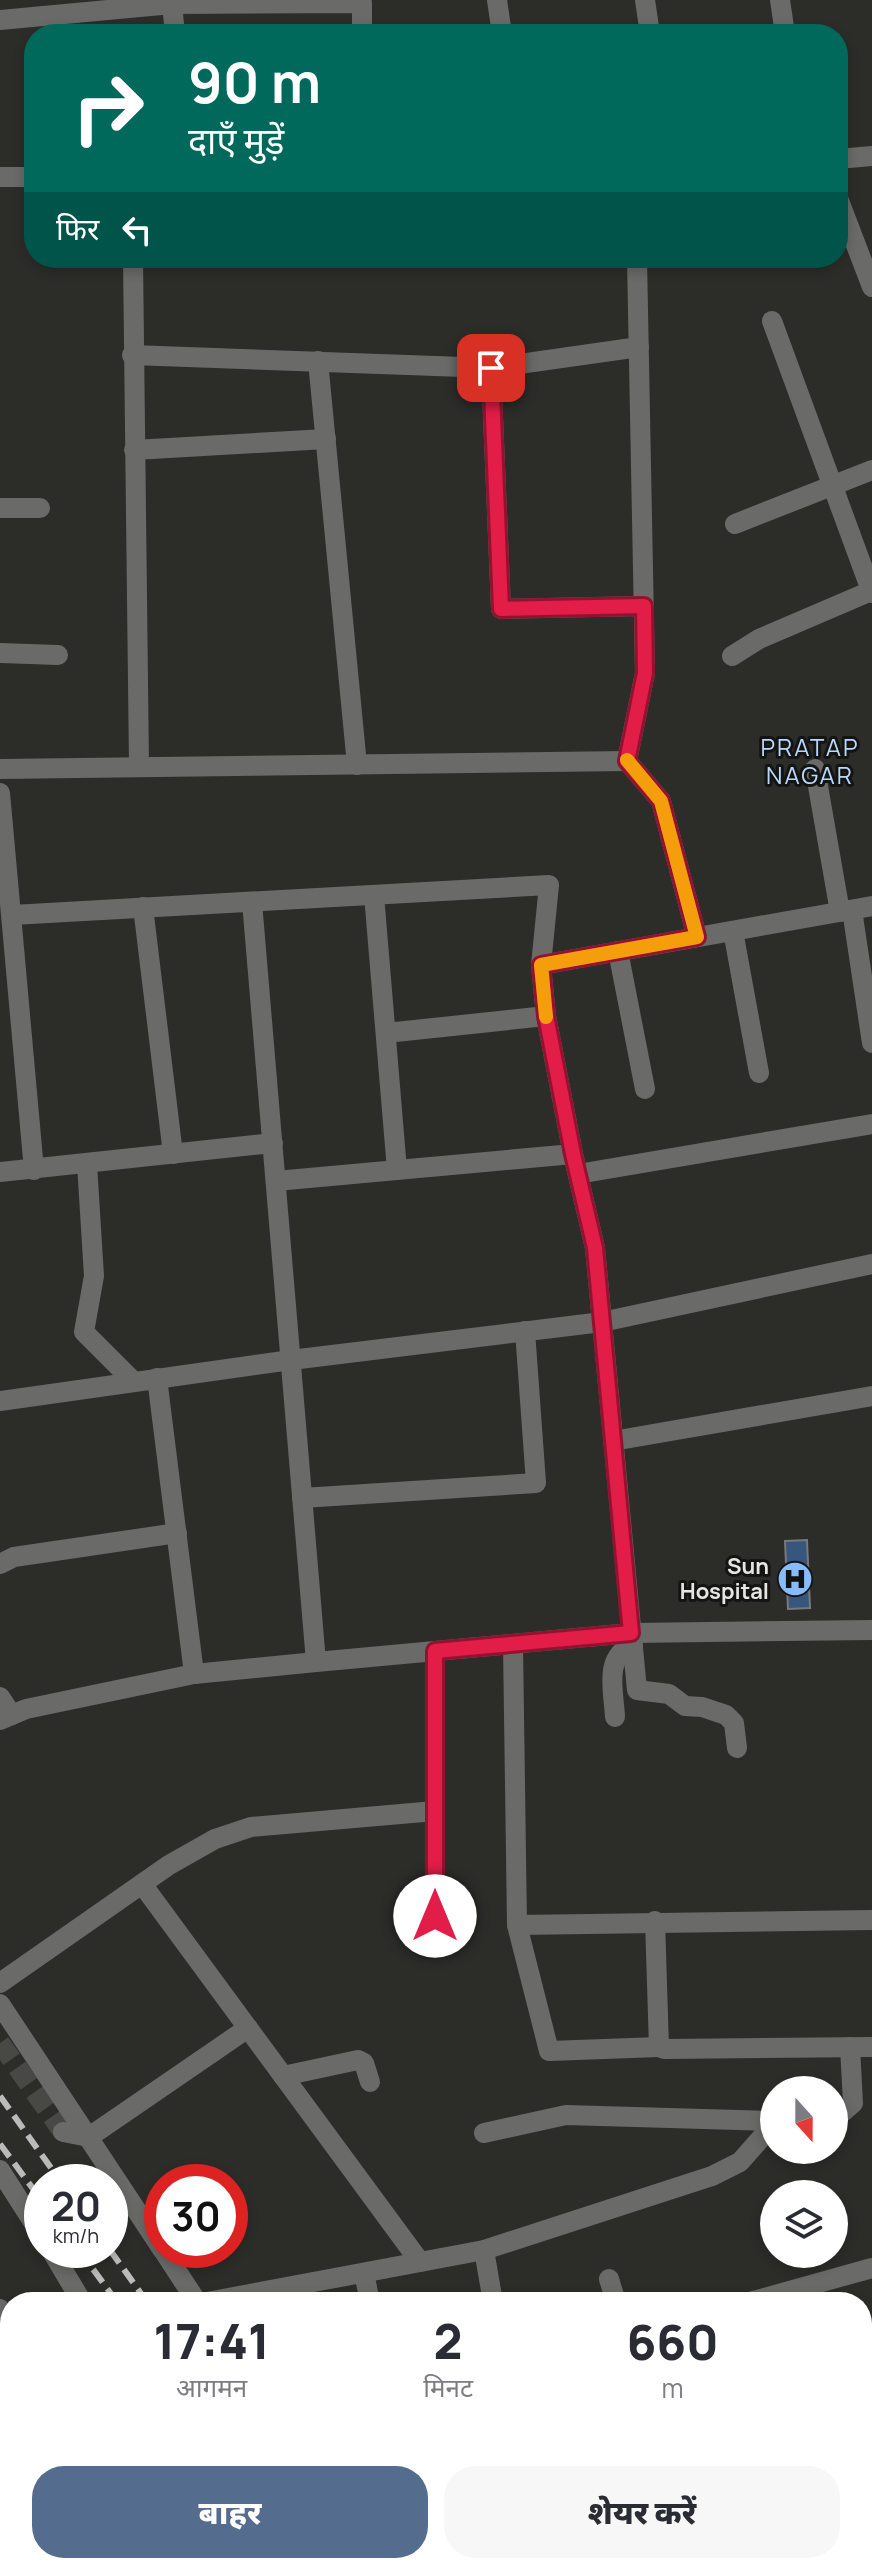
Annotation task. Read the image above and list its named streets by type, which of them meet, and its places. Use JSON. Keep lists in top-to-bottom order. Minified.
{"districts":["PRATAP NAGAR"],"places":{"hospital":["Sun Hospital"]},"north":"bottom","page":{"turn":["90 m","दाएँ मुड़ें"],"then":"फिर","speed":"20 km/h","limit":"30","eta":["17:41","आगमन","2","मिनट","660","m"],"buttons":["बाहर","शेयर करें"]}}
